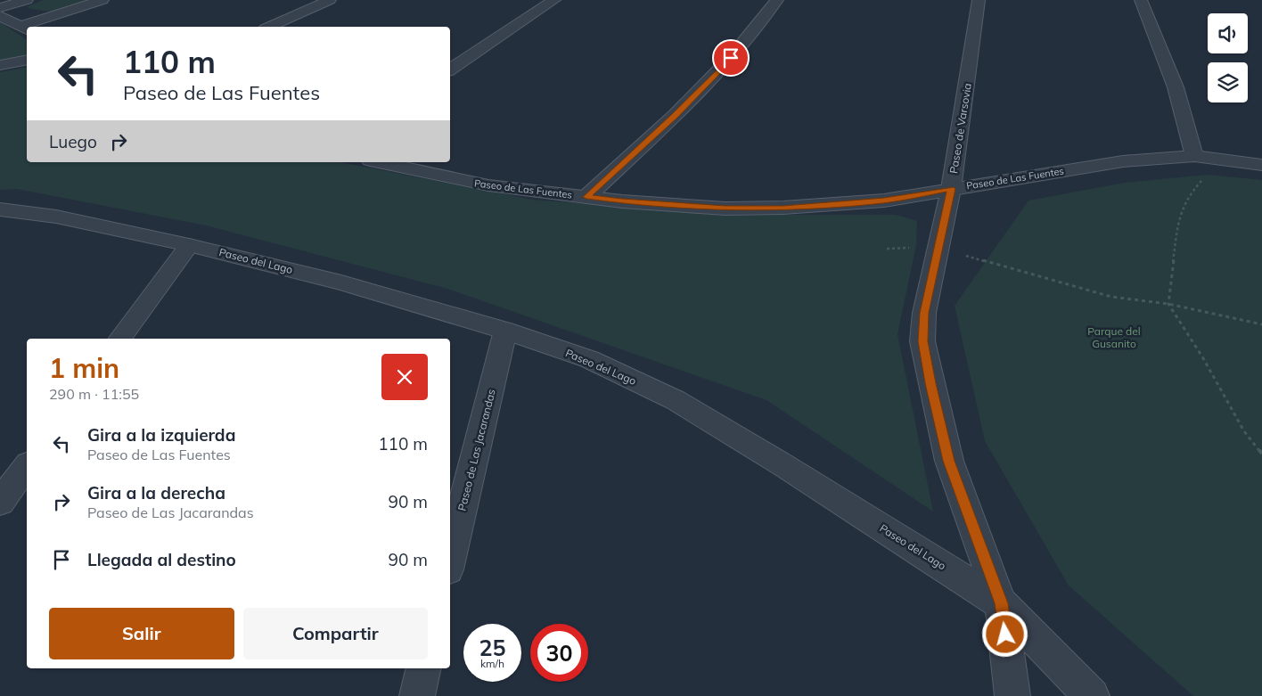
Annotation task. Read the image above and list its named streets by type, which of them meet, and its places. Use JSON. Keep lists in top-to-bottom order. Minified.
{"streets":{"street":["Paseo de Varsovia","Paseo de Las Fuentes","Paseo del Lago","Paseo de Las Jacarandas"]},"crossings":[["Paseo de Varsovia","Paseo de Las Fuentes"],["Paseo de Varsovia","Paseo del Lago"],["Paseo del Lago","Paseo de Las Jacarandas"]],"parks":["Parque del Gusanito"],"page":{"turn":["110 m","Paseo de Las Fuentes"],"then":"Luego","heading":["1 min","290 m · 11:55"],"list":[{"name":"Gira a la izquierda","note":"Paseo de Las Fuentes","value":"110 m"},{"name":"Gira a la derecha","note":"Paseo de Las Jacarandas","value":"90 m"},{"name":"Llegada al destino","value":"90 m"}],"buttons":["Salir","Compartir"],"speed":"25 km/h","limit":"30"}}
